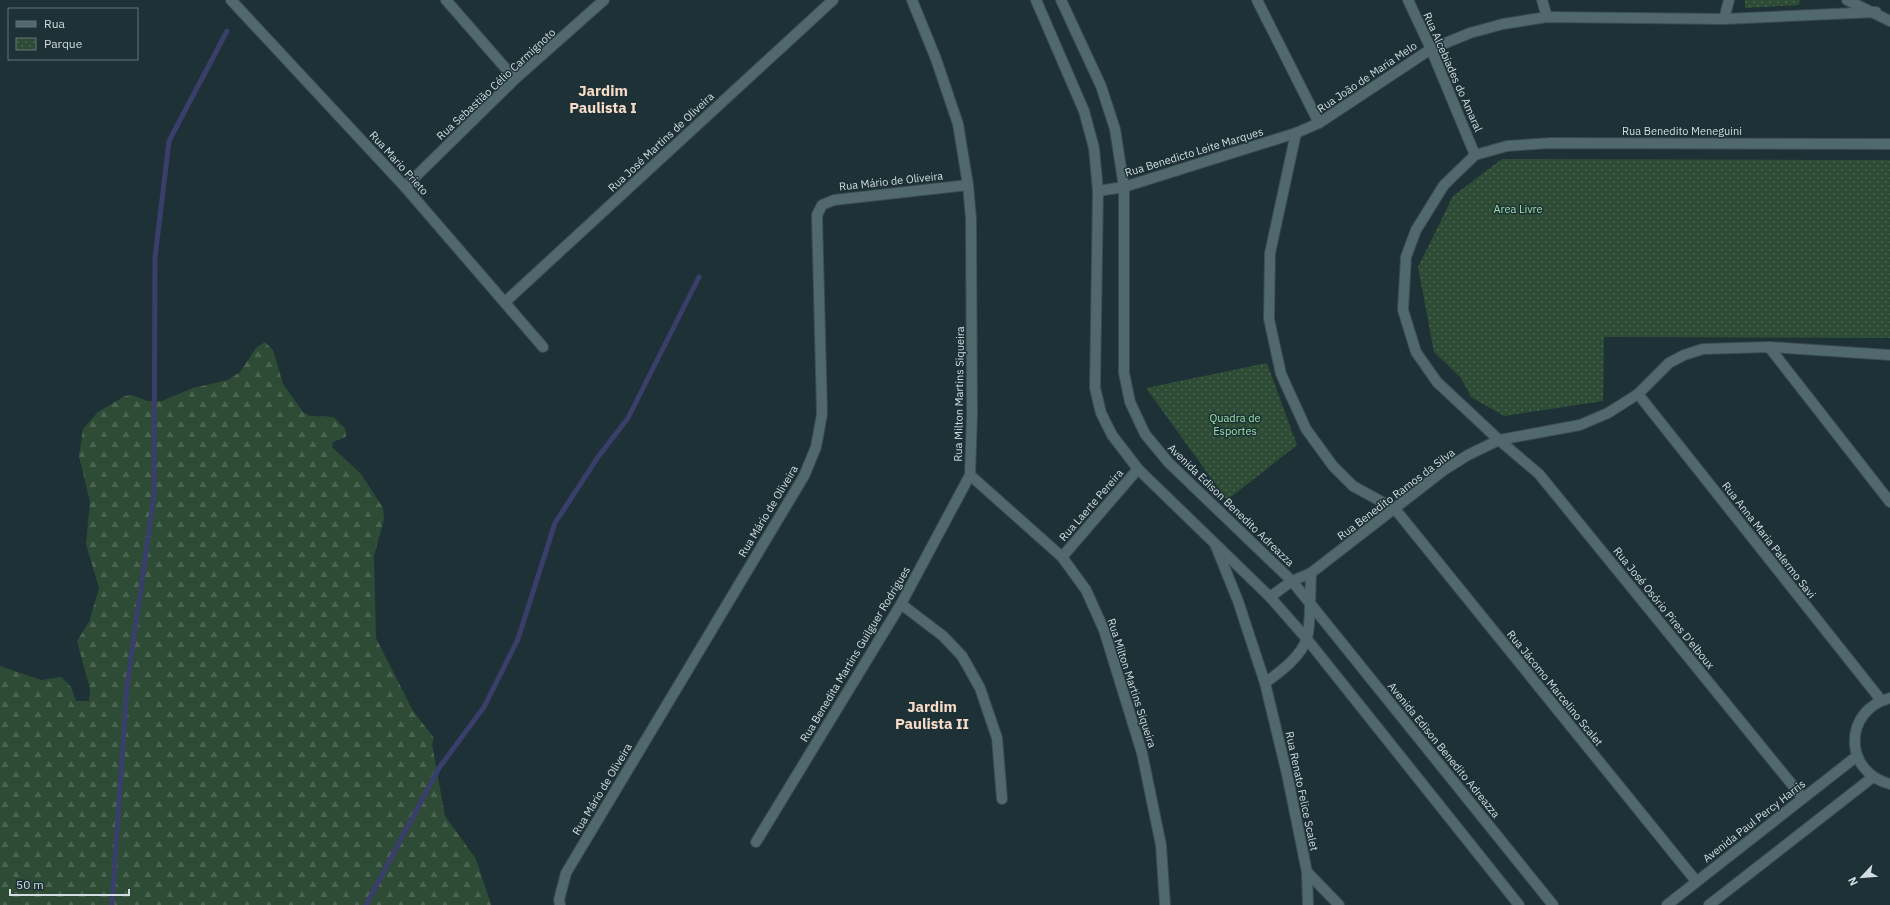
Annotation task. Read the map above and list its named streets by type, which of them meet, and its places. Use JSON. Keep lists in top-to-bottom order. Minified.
{"streets":{"street":["Rua Alcebiades do Amaral","Rua João de Maria Melo","Rua Sebastião Célio Carmignoto","Rua Benedito Meneguini","Rua José Martins de Oliveira","Rua Benedicto Leite Marques","Rua Mario Prieto","Rua Mário de Oliveira","Rua Milton Martins Siqueira","Rua Benedito Ramos da Silva","Rua Laerte Pereira","Avenida Edison Benedito Adreazza","Rua Anna Maria Palermo Savi","Rua José Osório Pires D'elboux","Rua Benedita Martins Guilguer Rodrigues","Rua Jácomo Marcelino Scalet","Rua Renato Felice Scalet","Avenida Paul Percy Harris"]},"crossings":[["Rua Alcebiades do Amaral","Rua João de Maria Melo"],["Rua Alcebiades do Amaral","Rua Benedito Meneguini"],["Rua Alcebiades do Amaral","Rua José Osório Pires D'elboux"],["Rua João de Maria Melo","Rua Benedicto Leite Marques"],["Rua Sebastião Célio Carmignoto","Rua Mario Prieto"],["Rua Benedito Meneguini","Rua José Osório Pires D'elboux"],["Rua José Martins de Oliveira","Rua Mario Prieto"],["Rua Benedicto Leite Marques","Avenida Edison Benedito Adreazza"],["Rua Mário de Oliveira","Rua Milton Martins Siqueira"],["Rua Milton Martins Siqueira","Rua Laerte Pereira"],["Rua Milton Martins Siqueira","Rua Benedita Martins Guilguer Rodrigues"],["Rua Benedito Ramos da Silva","Avenida Edison Benedito Adreazza"],["Rua Benedito Ramos da Silva","Rua Anna Maria Palermo Savi"],["Rua Benedito Ramos da Silva","Rua José Osório Pires D'elboux"],["Rua Benedito Ramos da Silva","Rua Jácomo Marcelino Scalet"],["Rua José Osório Pires D'elboux","Avenida Paul Percy Harris"],["Rua Jácomo Marcelino Scalet","Avenida Paul Percy Harris"]],"districts":["Jardim Paulista I","Jardim Paulista II"],"parks":["Area Livre","Quadra de Esportes"],"legend":["Rua","Parque"],"scale_bar":"50 m","north":"bottom left"}
